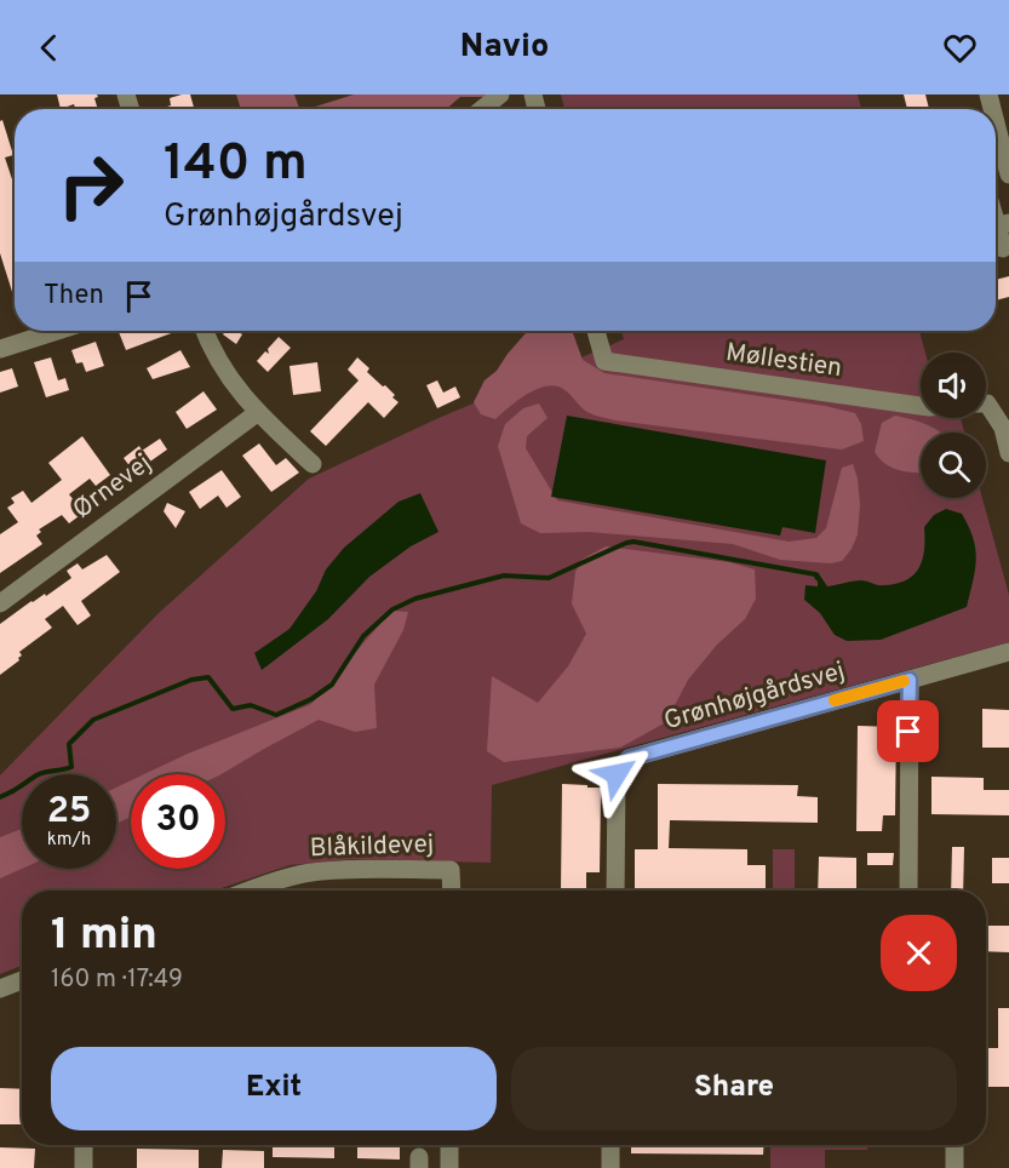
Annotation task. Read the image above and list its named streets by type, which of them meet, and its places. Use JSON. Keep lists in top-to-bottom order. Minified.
{"streets":{"street":["Møllestien","Ørnevej","Grønhøjgårdsvej","Blåkildevej"]},"page":{"header":"Navio","turn":["140 m","Grønhøjgårdsvej"],"then":"Then","speed":"25 km/h","limit":"30","heading":["1 min","160 m · 17:49"],"buttons":["Exit","Share"]}}
